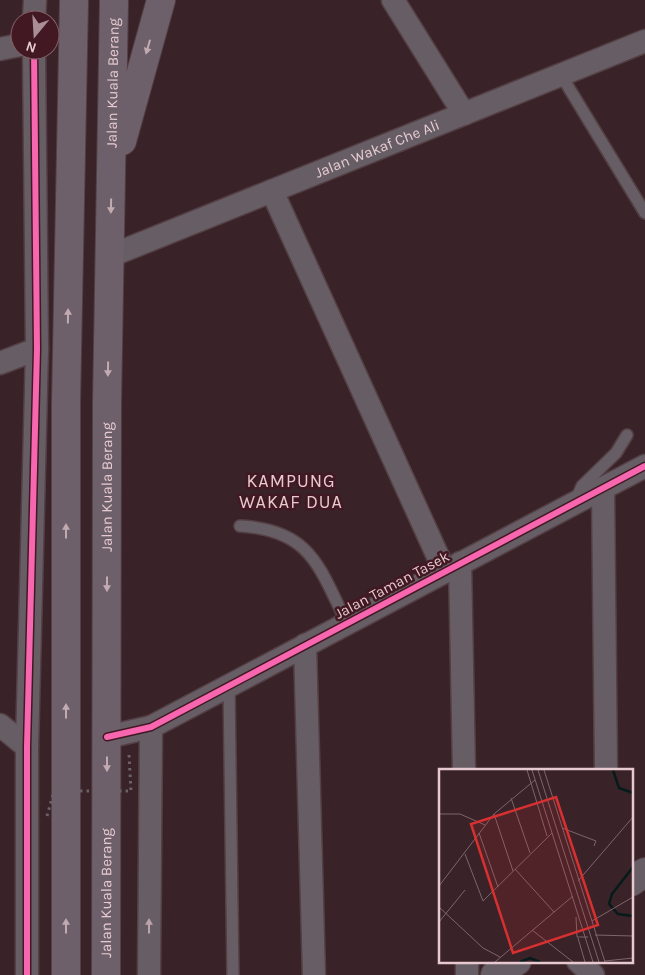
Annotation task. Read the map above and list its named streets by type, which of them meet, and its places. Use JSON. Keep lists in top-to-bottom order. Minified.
{"streets":{"highway":["Jalan Kuala Berang"],"street":["Jalan Wakaf Che Ali","Jalan Taman Tasek"]},"crossings":[["Jalan Kuala Berang","Jalan Wakaf Che Ali"],["Jalan Kuala Berang","Jalan Taman Tasek"]],"districts":["KAMPUNG WAKAF DUA"],"north":"bottom"}
